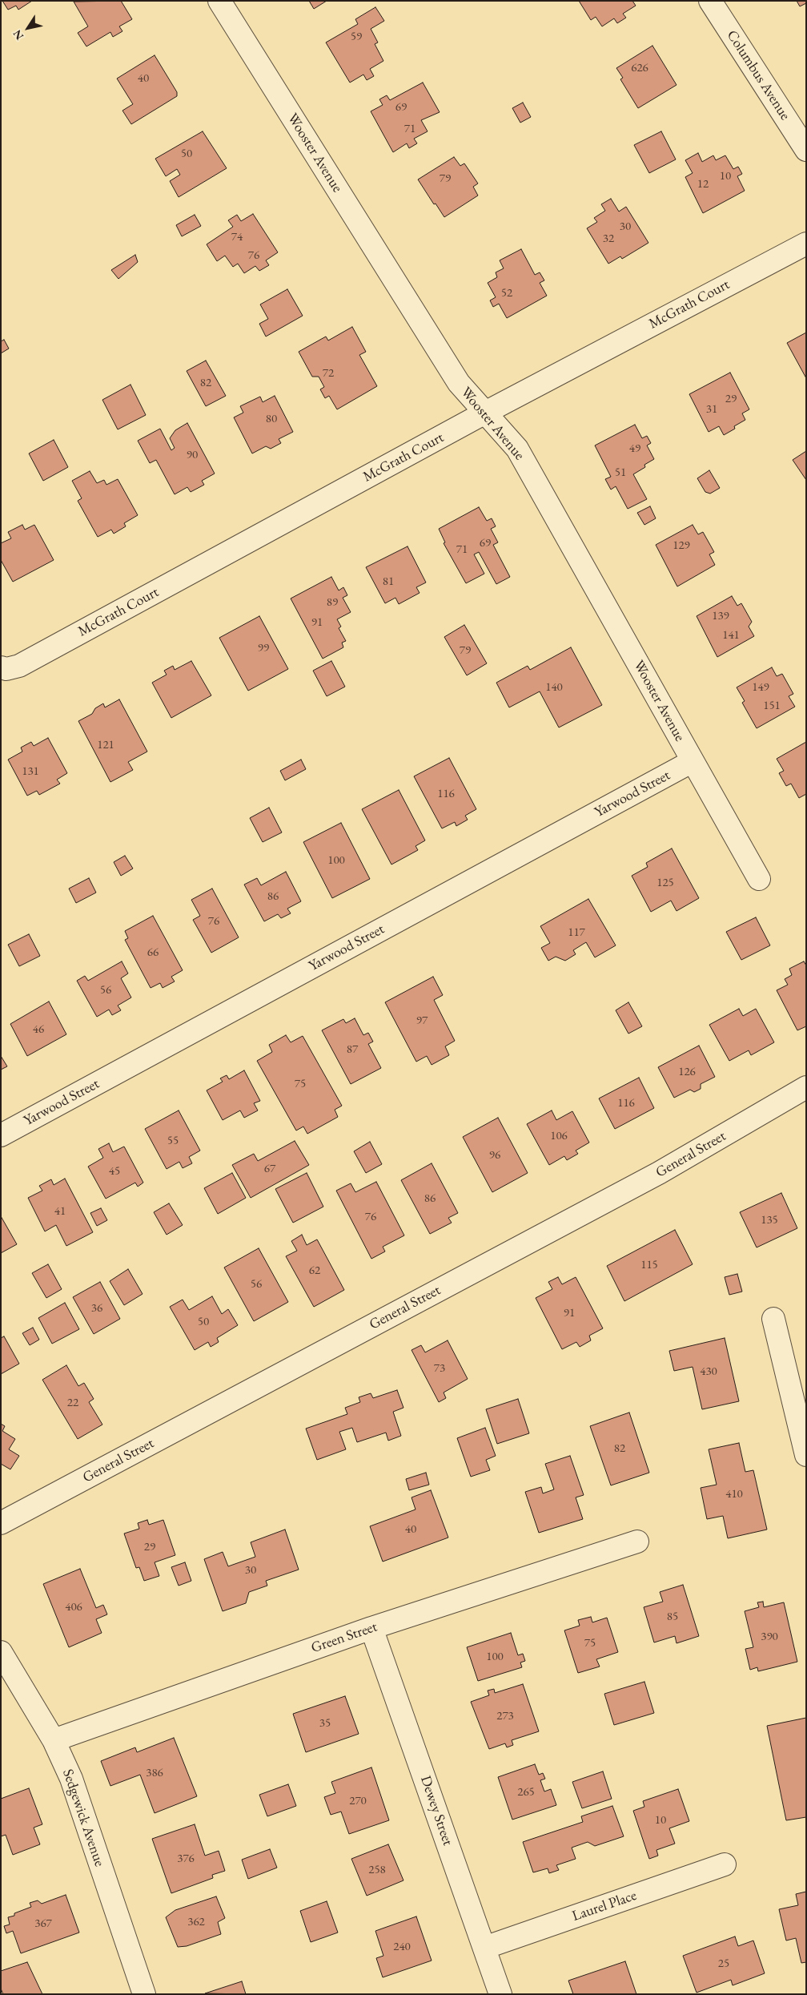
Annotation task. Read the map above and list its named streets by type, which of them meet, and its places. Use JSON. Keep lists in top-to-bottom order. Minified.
{"streets":{"street":["Columbus Avenue","Wooster Avenue","McGrath Court","Yarwood Street","General Street","Green Street","Dewey Street","Sedgewick Avenue","Laurel Place"]},"crossings":[["Wooster Avenue","McGrath Court"],["Wooster Avenue","Yarwood Street"],["Green Street","Dewey Street"],["Green Street","Sedgewick Avenue"],["Dewey Street","Laurel Place"]],"house_numbers":["59","626","40","69","71","50","10","79","12","30","74","32","76","52","72","82","29","31","80","49","90","51","69","129","71","81","89","139","91","141","99","79","140","149","151","121","131","116","100","125","86","76","117","66","56","97","46","87","126","75","116","106","55","96","67","45","86","41","76","135","115","62","56","36","91","50","73","430","22","82","410","40","29","30","406","85","390","75","100","273","35","386","265","270","10","376","258","362","367","240","25"],"north":"bottom left"}
